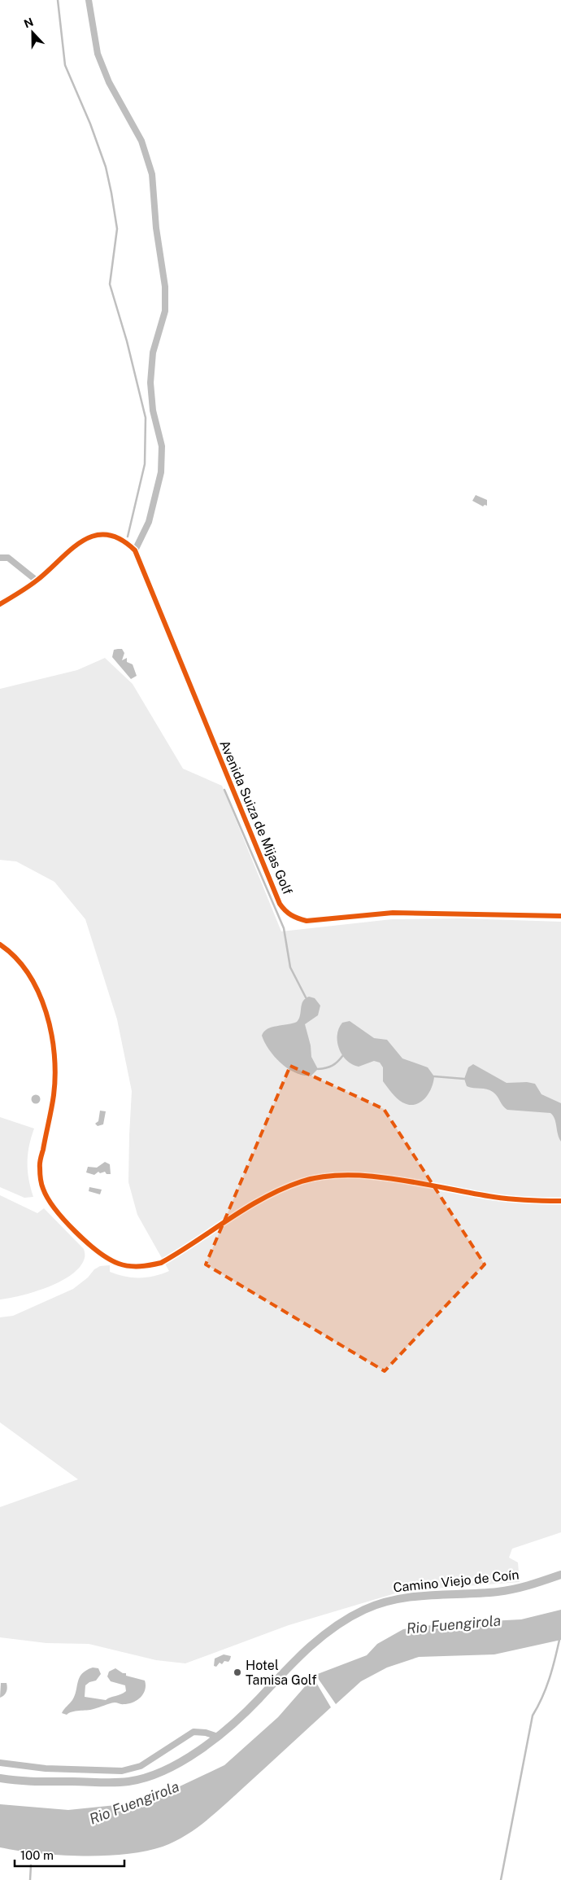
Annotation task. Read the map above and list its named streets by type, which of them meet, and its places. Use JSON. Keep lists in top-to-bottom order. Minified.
{"streets":{"street":["Avenida Suiza de Mijas Golf","Camino Viejo de Coín"]},"water":["Rio Fuengirola"],"places":["Hotel Tamisa Golf"],"scale_bar":"100 m","north":"top"}
